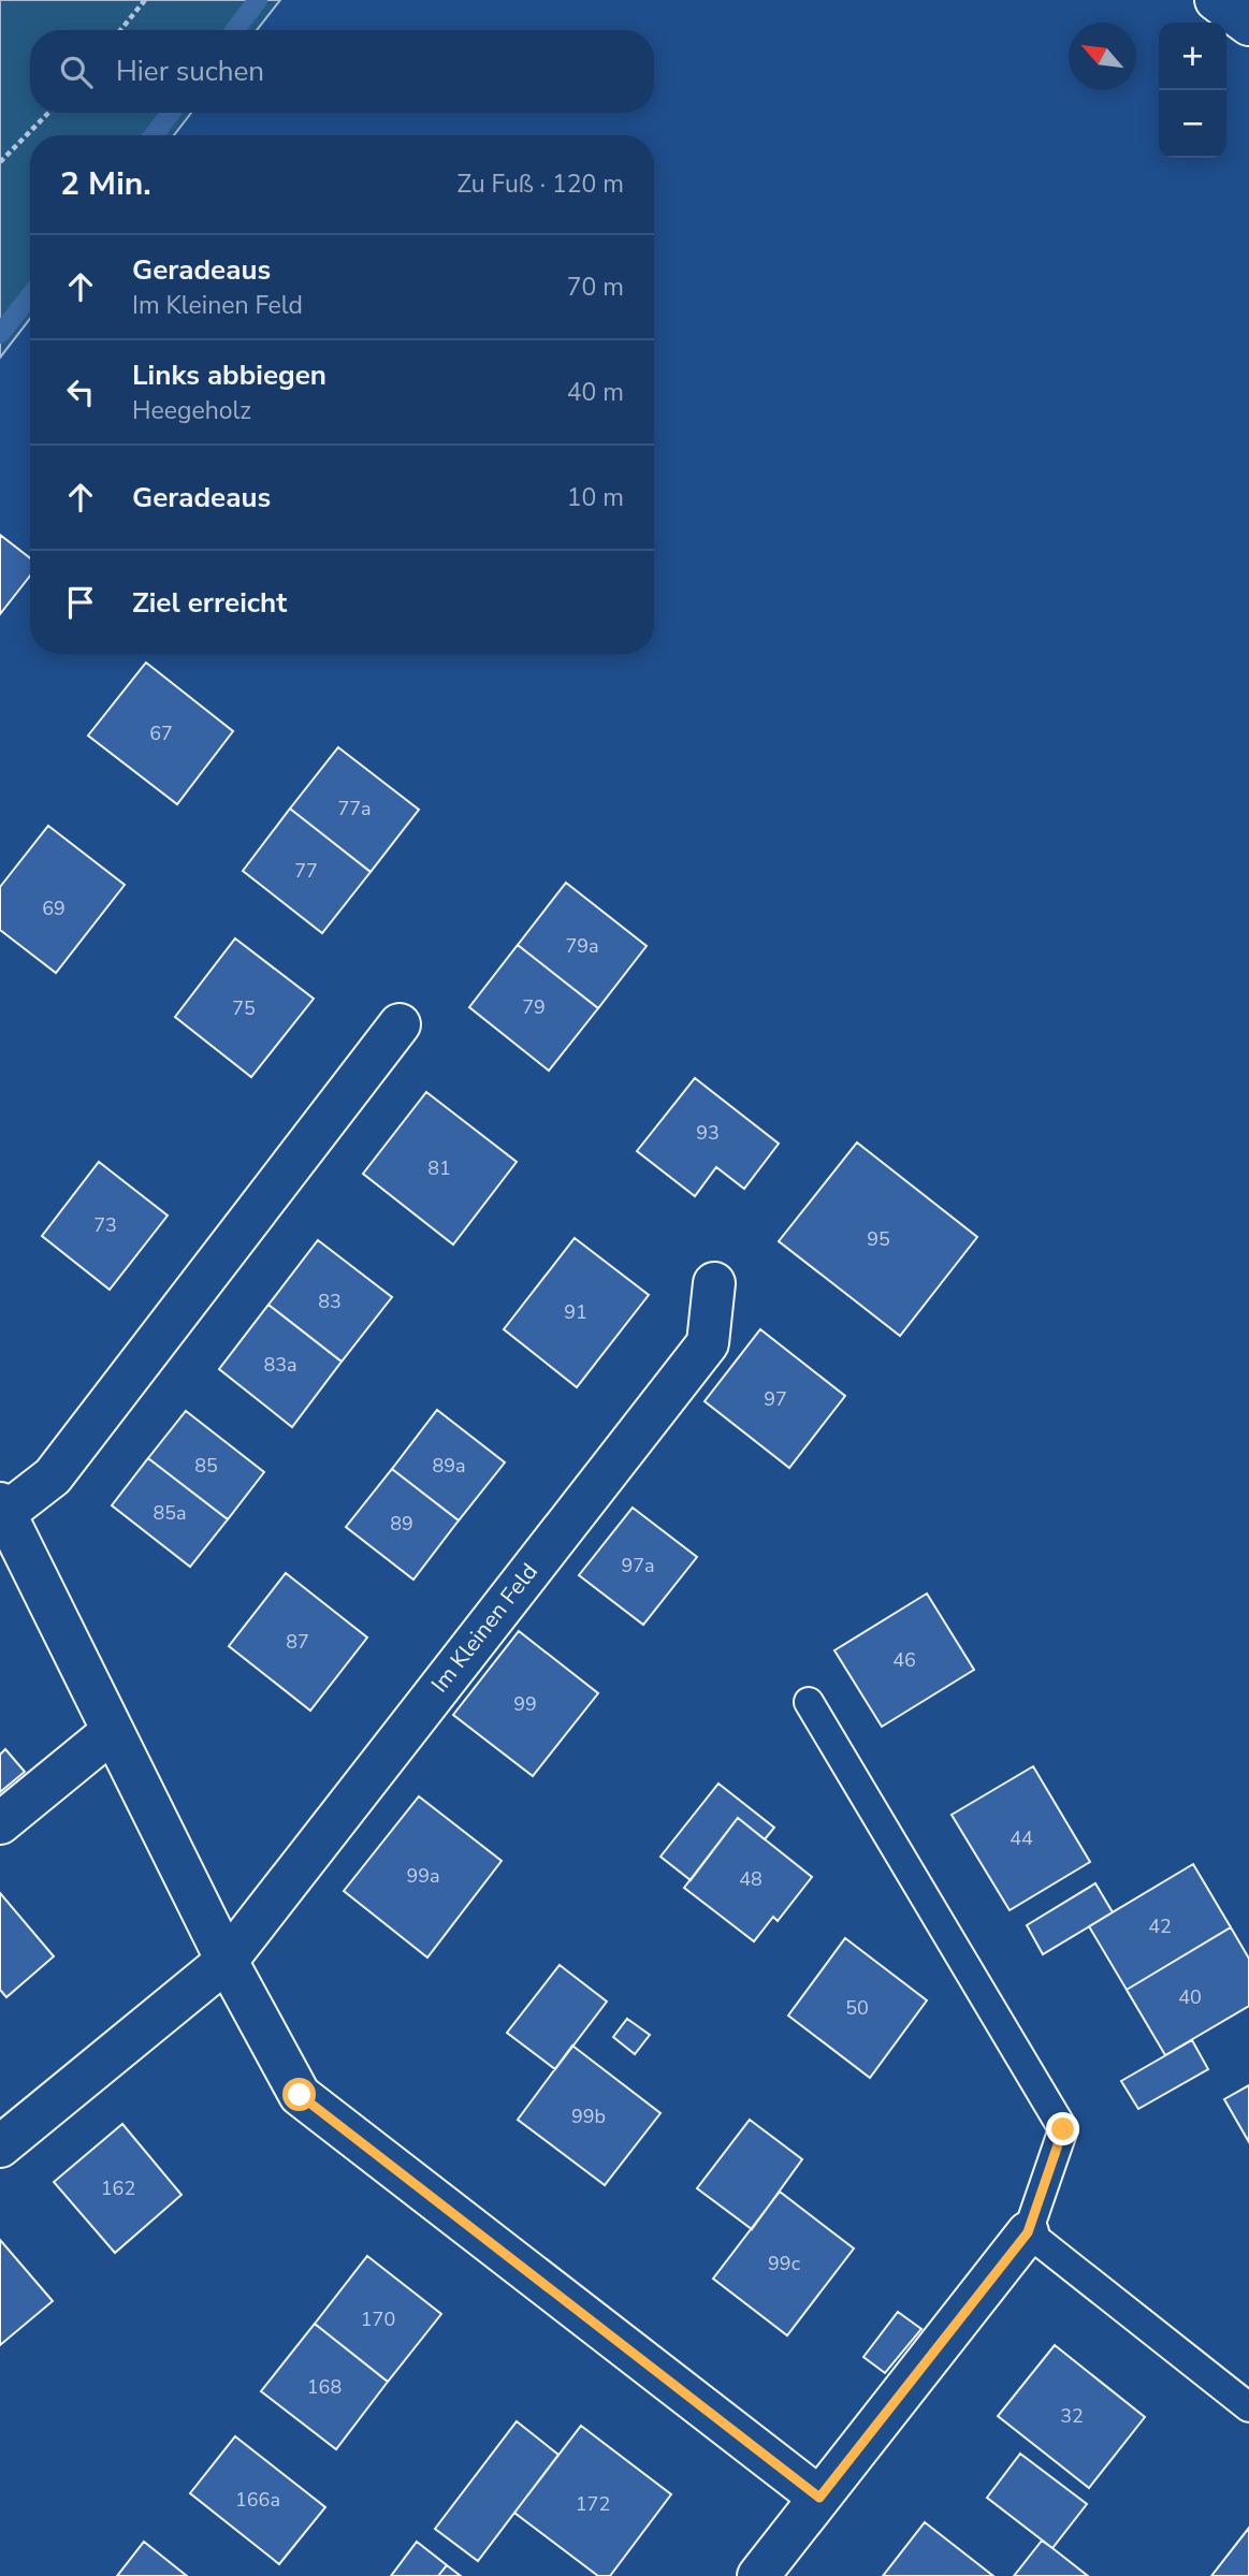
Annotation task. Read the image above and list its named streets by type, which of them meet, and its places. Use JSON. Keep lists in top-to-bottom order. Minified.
{"streets":{"main road":["Im Kleinen Feld"]},"house_numbers":["67","77a","77","69","79a","79","75","93","81","73","95","83","91","83a","97","85","89a","85a","89","97a","87","46","99","44","99a","48","42","40","50","99b","162","99c","170","168","32","166a","172"],"north":"top left","page":{"map_buttons":["+","−"],"search":"Hier suchen","heading":["2 Min.","Zu Fuß · 120 m"],"list":[["Geradeaus","Im Kleinen Feld","70 m"],["Links abbiegen","Heegeholz","40 m"],["Geradeaus","10 m"],"Ziel erreicht"]}}
